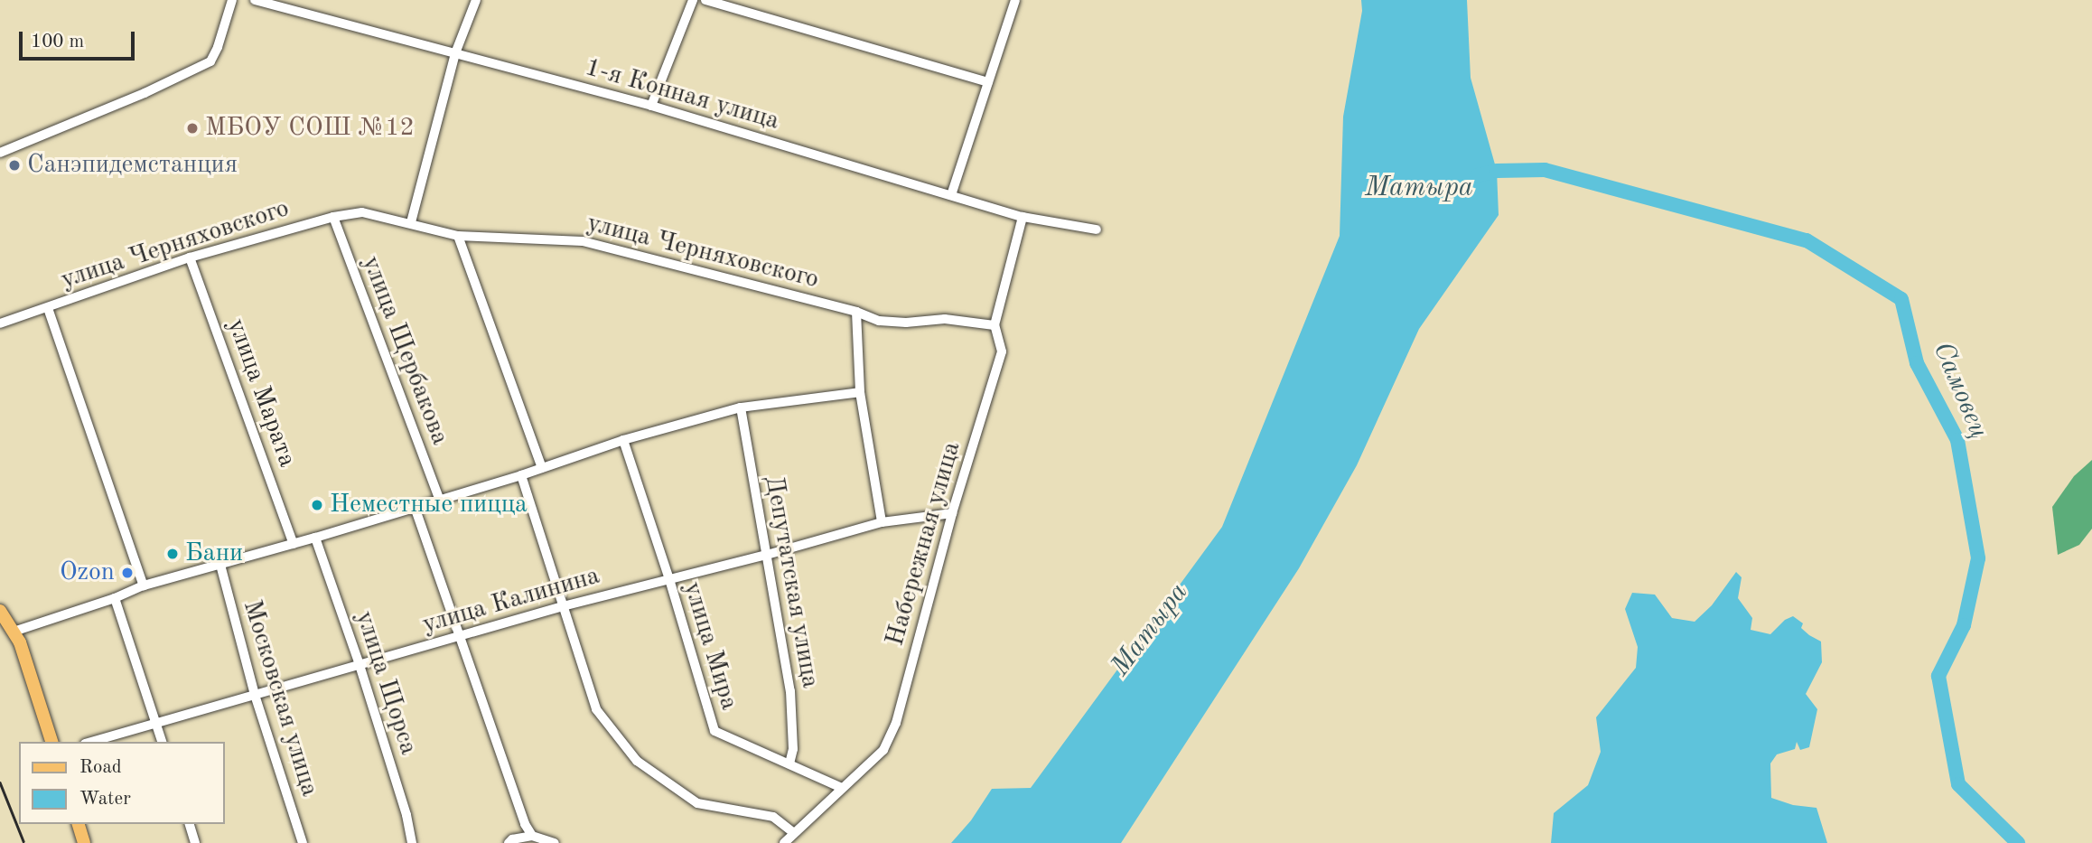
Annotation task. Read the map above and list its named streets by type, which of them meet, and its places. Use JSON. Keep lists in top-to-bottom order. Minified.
{"streets":{"street":["1-я Конная улица","улица Черняховского","улица Щербакова","улица Марата","Набережная улица","Депутатская улица","улица Калинина","улица Мира","улица Щорса","Московская улица"]},"crossings":[["1-я Конная улица","Набережная улица"],["улица Черняховского","улица Щербакова"],["улица Черняховского","улица Марата"],["улица Черняховского","Набережная улица"],["Набережная улица","улица Калинина"],["Набережная улица","улица Мира"],["Депутатская улица","улица Калинина"],["Депутатская улица","улица Мира"],["улица Калинина","улица Мира"],["улица Калинина","улица Щорса"],["улица Калинина","Московская улица"]],"water":["Матыра","Самовец"],"places":["МБОУ СОШ №12","Санэпидемстанция","Неместные пицца","Бани","Ozon"],"legend":["Road","Water"],"scale_bar":"100 m"}
